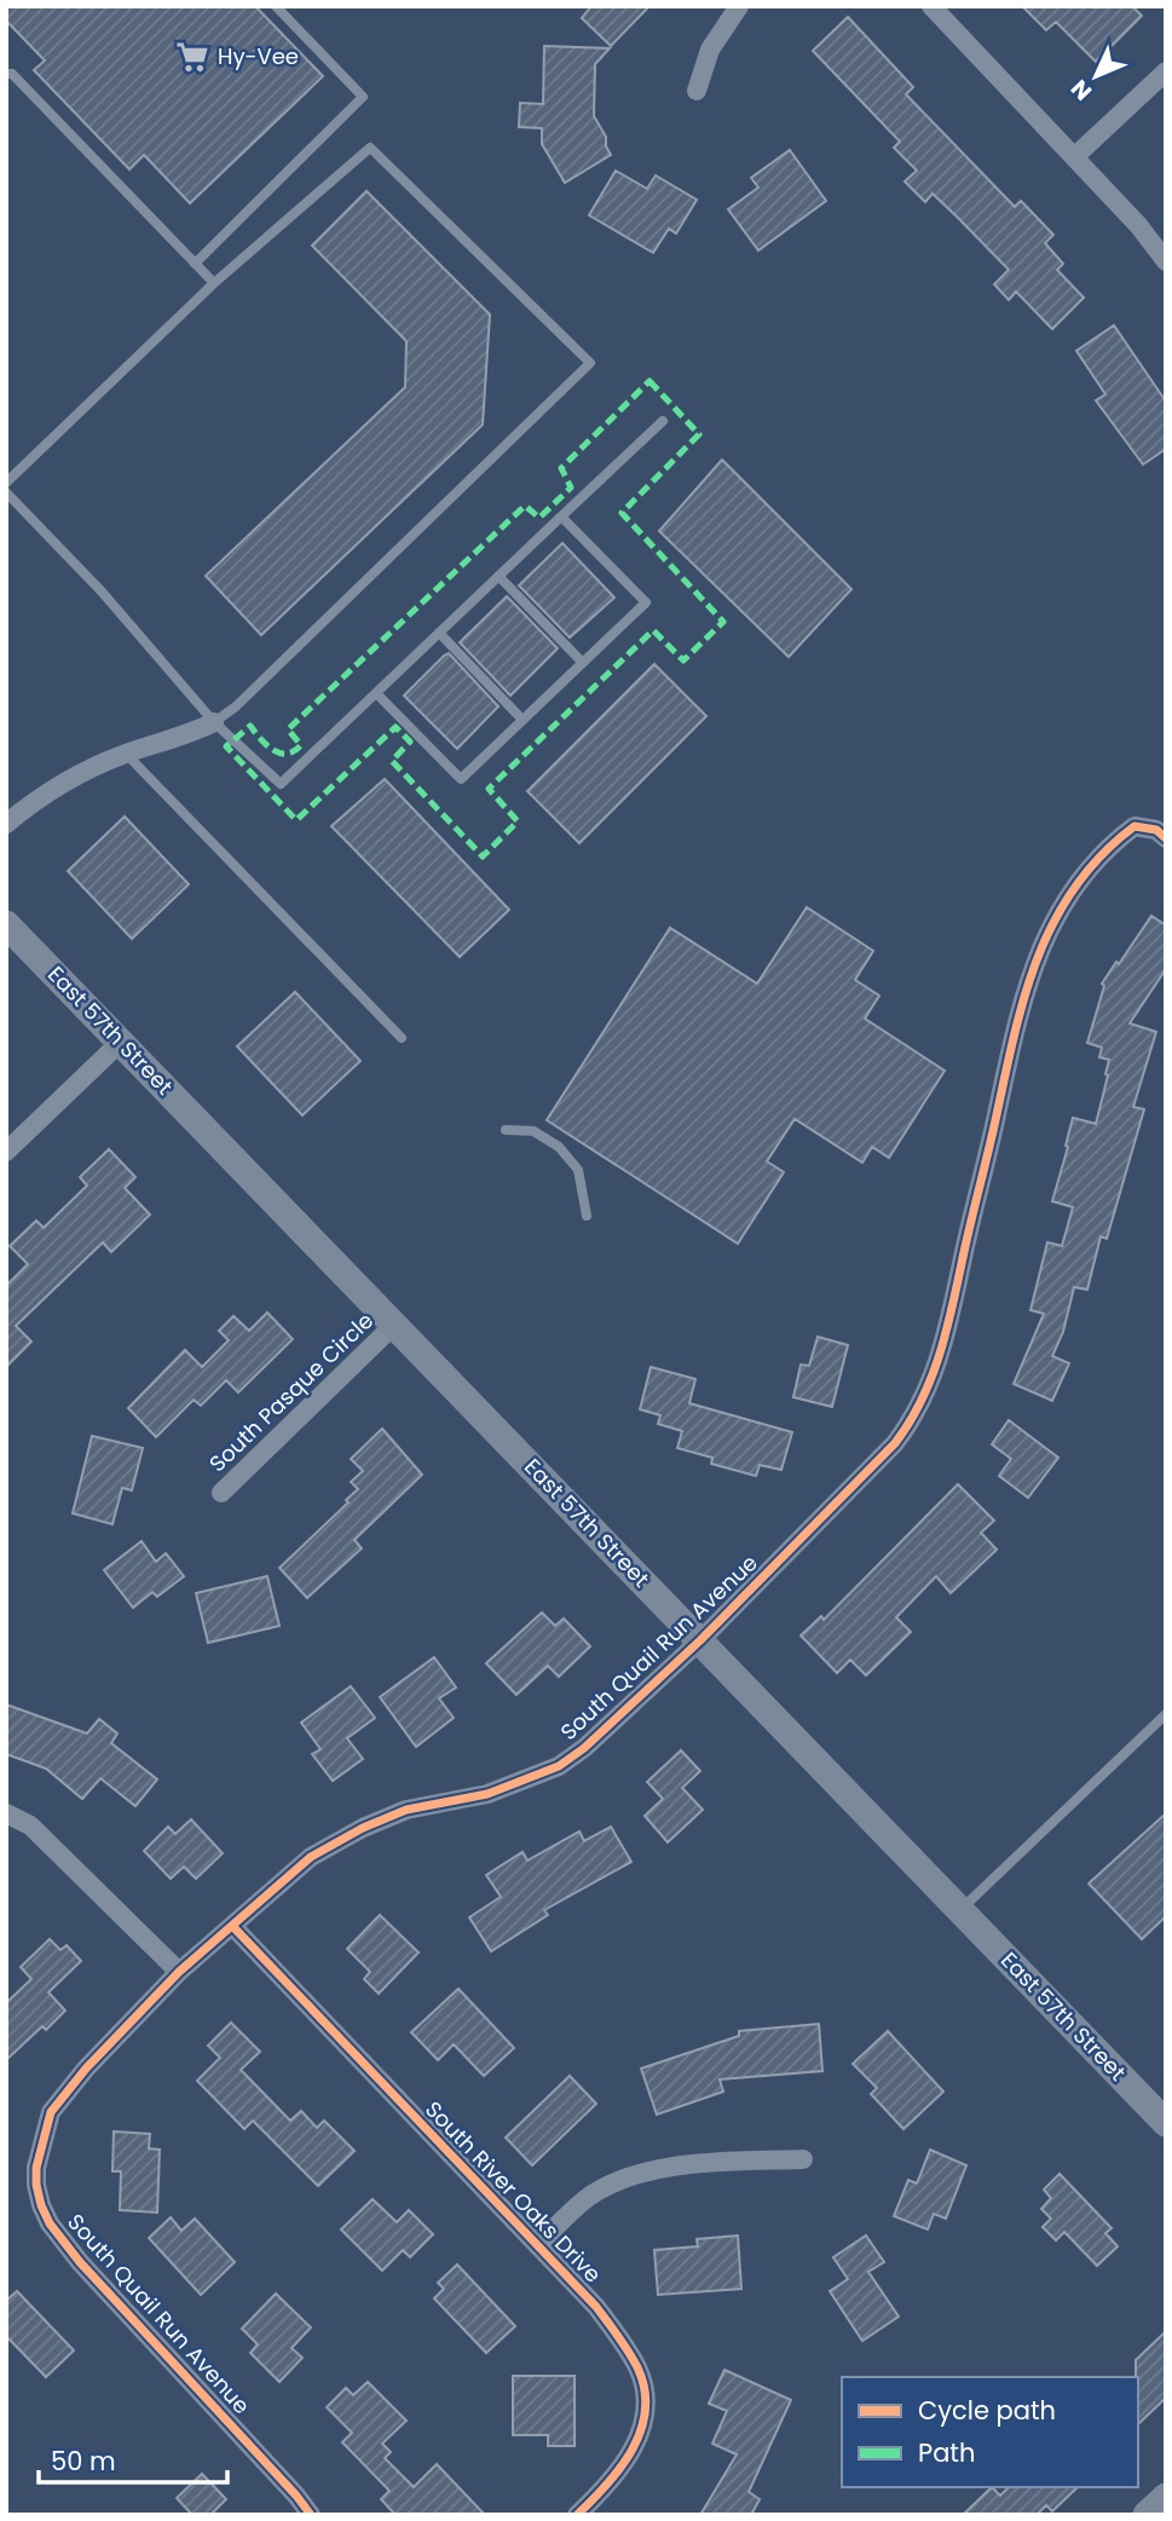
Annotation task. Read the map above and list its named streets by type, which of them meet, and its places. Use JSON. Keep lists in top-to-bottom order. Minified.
{"streets":{"main road":["East 57th Street"],"street":["South Pasque Circle","South Quail Run Avenue","South River Oaks Drive"]},"crossings":[["East 57th Street","South Pasque Circle"],["East 57th Street","South Quail Run Avenue"],["South Quail Run Avenue","South River Oaks Drive"]],"places":{"supermarket":["Hy-Vee"]},"legend":["Cycle path","Path"],"scale_bar":"50 m","north":"bottom left"}
